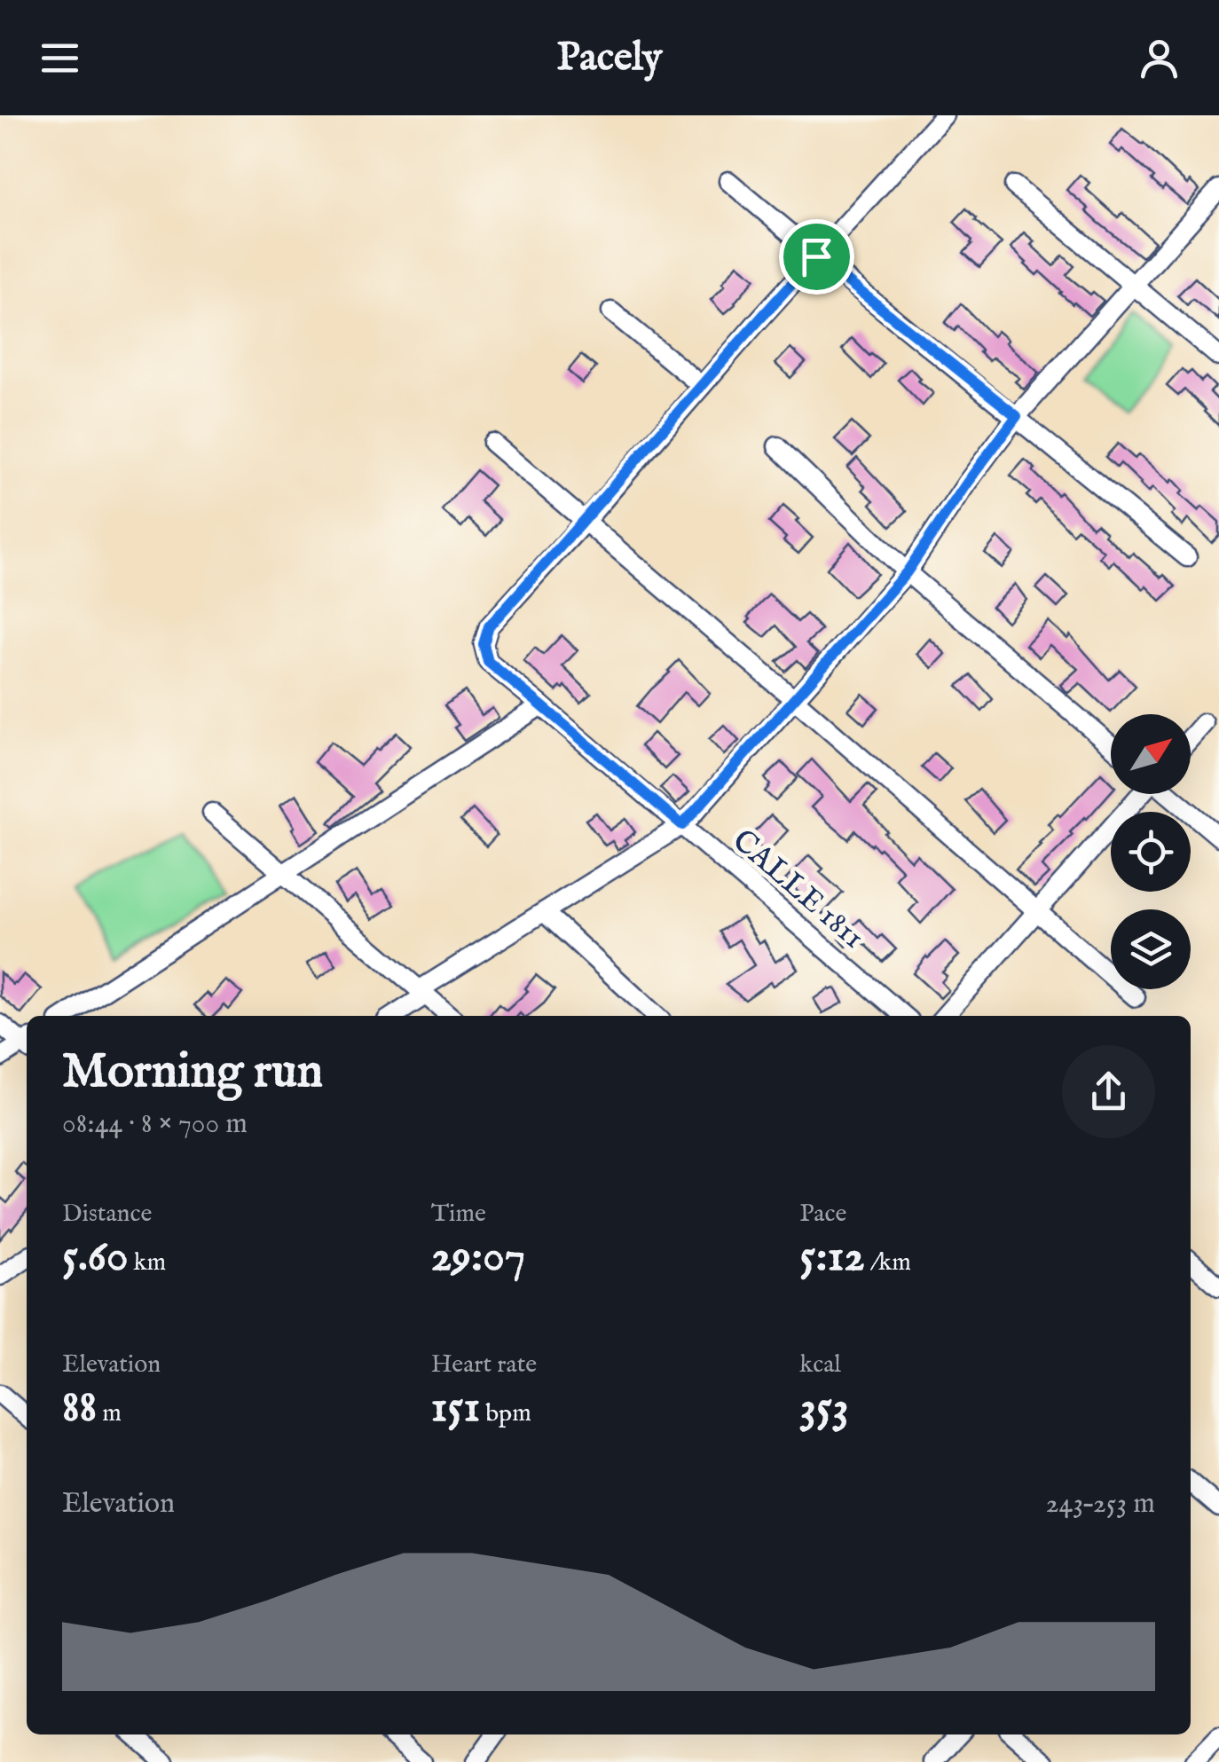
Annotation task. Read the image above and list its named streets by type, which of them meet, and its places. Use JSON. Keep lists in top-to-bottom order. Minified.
{"streets":{"street":["CALLE 1811"]},"north":"top right","page":{"header":"Pacely","heading":["Morning run","08:44 · 8 × 700 m"],"stats":[["Distance","5.60 km"],["Time","29:07"],["Pace","5:12 /km"],["Elevation","88 m"],["Heart rate","151 bpm"],["kcal","353"]],"chart":["Elevation","243–253 m"]}}
